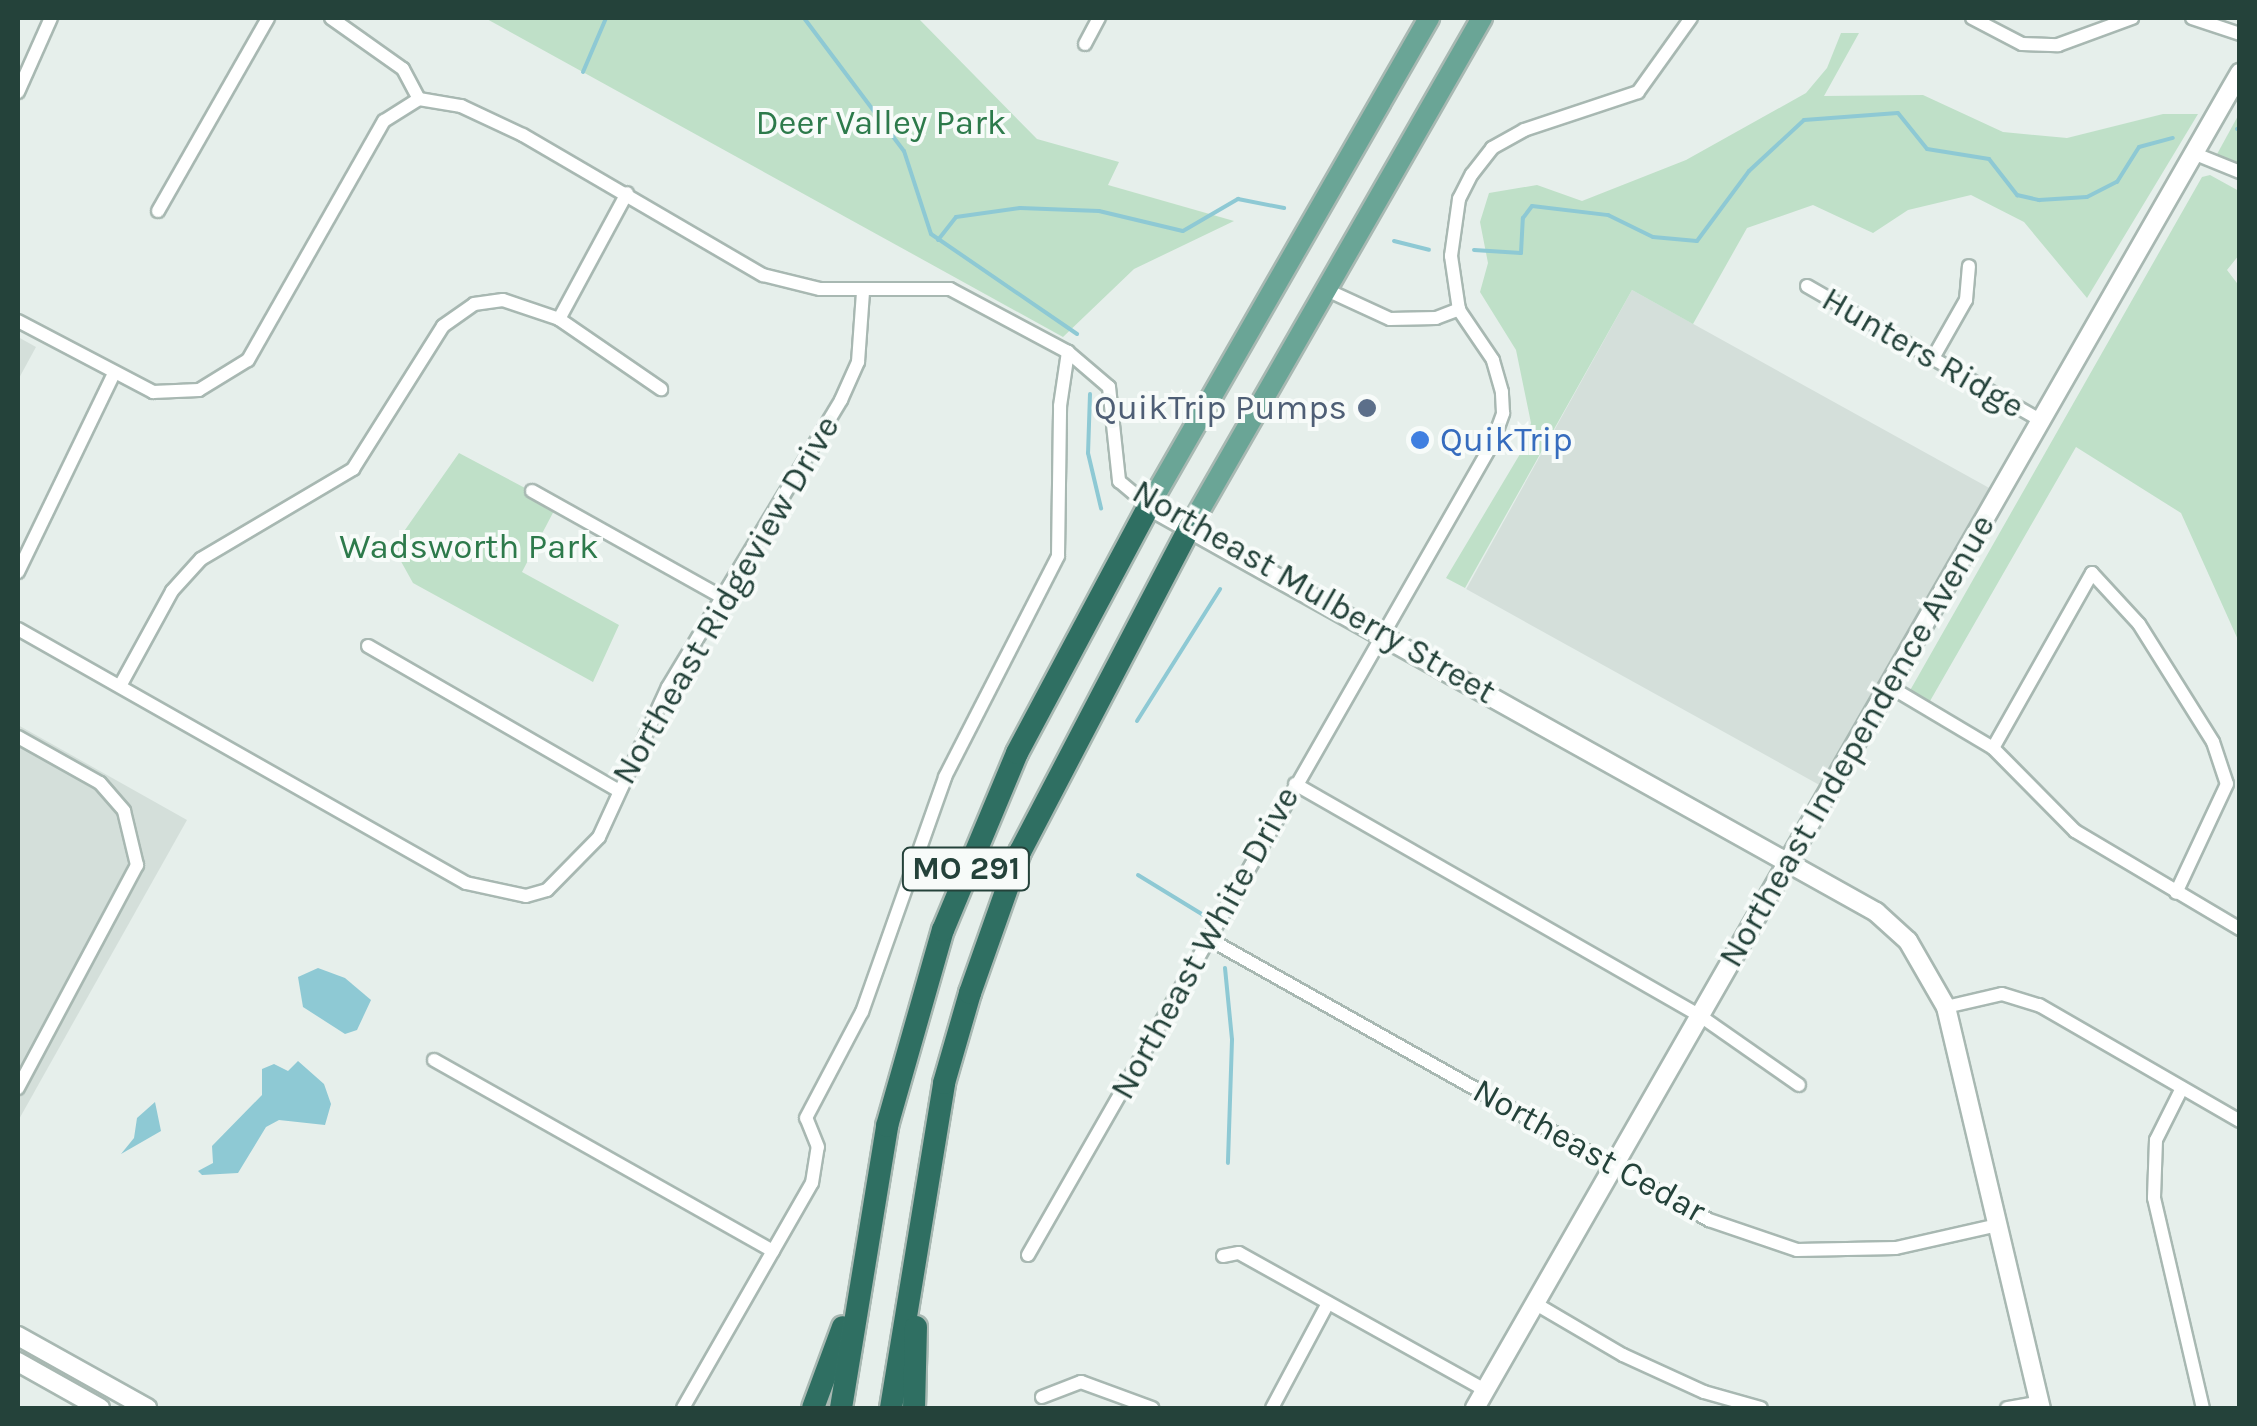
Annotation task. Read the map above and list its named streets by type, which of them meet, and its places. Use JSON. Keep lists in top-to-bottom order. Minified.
{"streets":{"highway":["MO 291"],"street":["Hunters Ridge","Northeast Mulberry Street","Northeast Ridgeview Drive","Northeast Independence Avenue","Northeast White Drive","Northeast Cedar"]},"crossings":[["Hunters Ridge","Northeast Independence Avenue"],["Northeast Mulberry Street","Northeast Ridgeview Drive"],["Northeast Mulberry Street","Northeast Independence Avenue"],["Northeast Mulberry Street","MO 291"],["Northeast Mulberry Street","Northeast White Drive"],["Northeast Mulberry Street","Northeast Cedar"],["Northeast Independence Avenue","Northeast Cedar"],["Northeast White Drive","Northeast Cedar"]],"parks":["Deer Valley Park","Wadsworth Park"],"places":["QuikTrip Pumps","QuikTrip"]}
